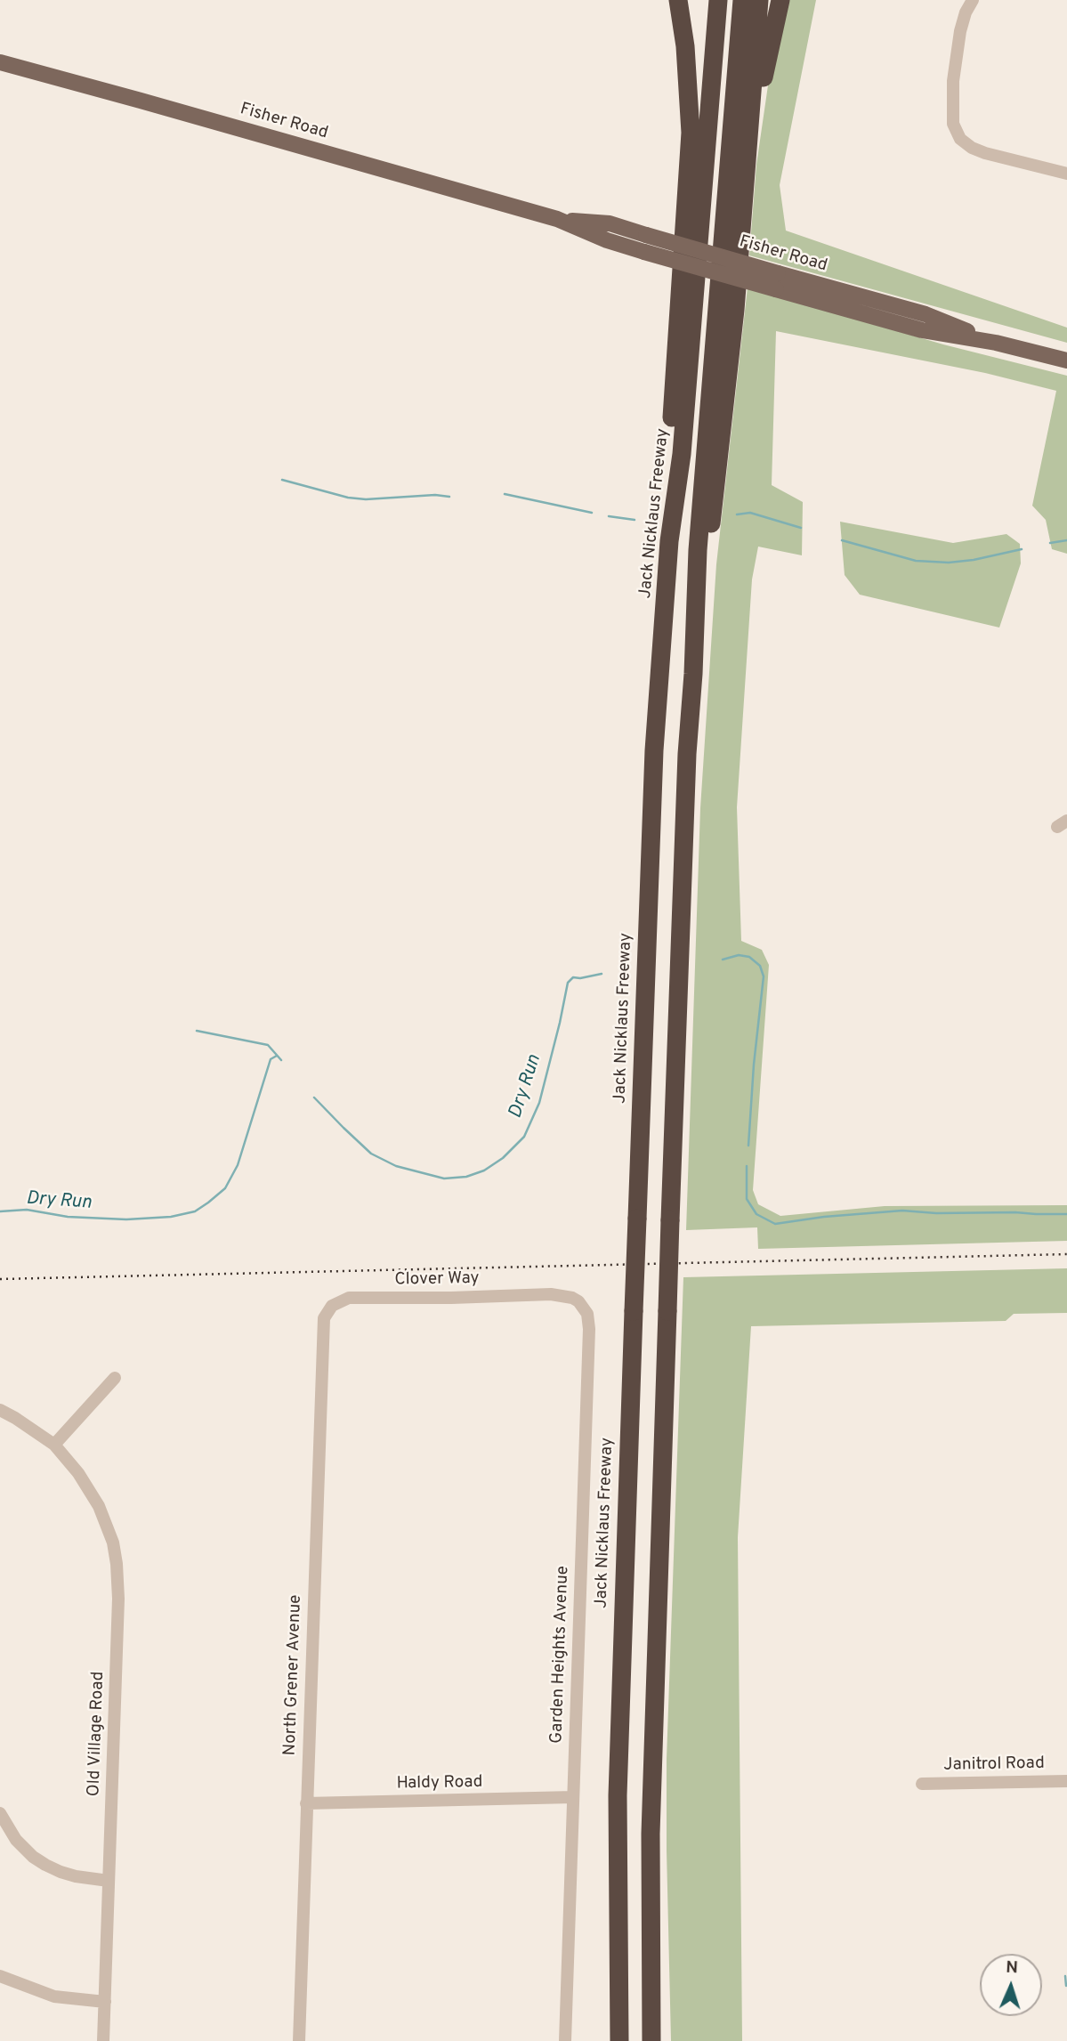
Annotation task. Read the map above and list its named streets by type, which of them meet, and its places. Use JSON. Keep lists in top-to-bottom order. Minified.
{"streets":{"highway":["Jack Nicklaus Freeway"],"main road":["Fisher Road"],"street":["Clover Way","Garden Heights Avenue","North Grener Avenue","Old Village Road","Janitrol Road","Haldy Road"]},"crossings":[["Clover Way","Garden Heights Avenue"],["Clover Way","North Grener Avenue"],["Garden Heights Avenue","Haldy Road"],["North Grener Avenue","Haldy Road"]],"water":["Dry Run"],"north":"top"}
